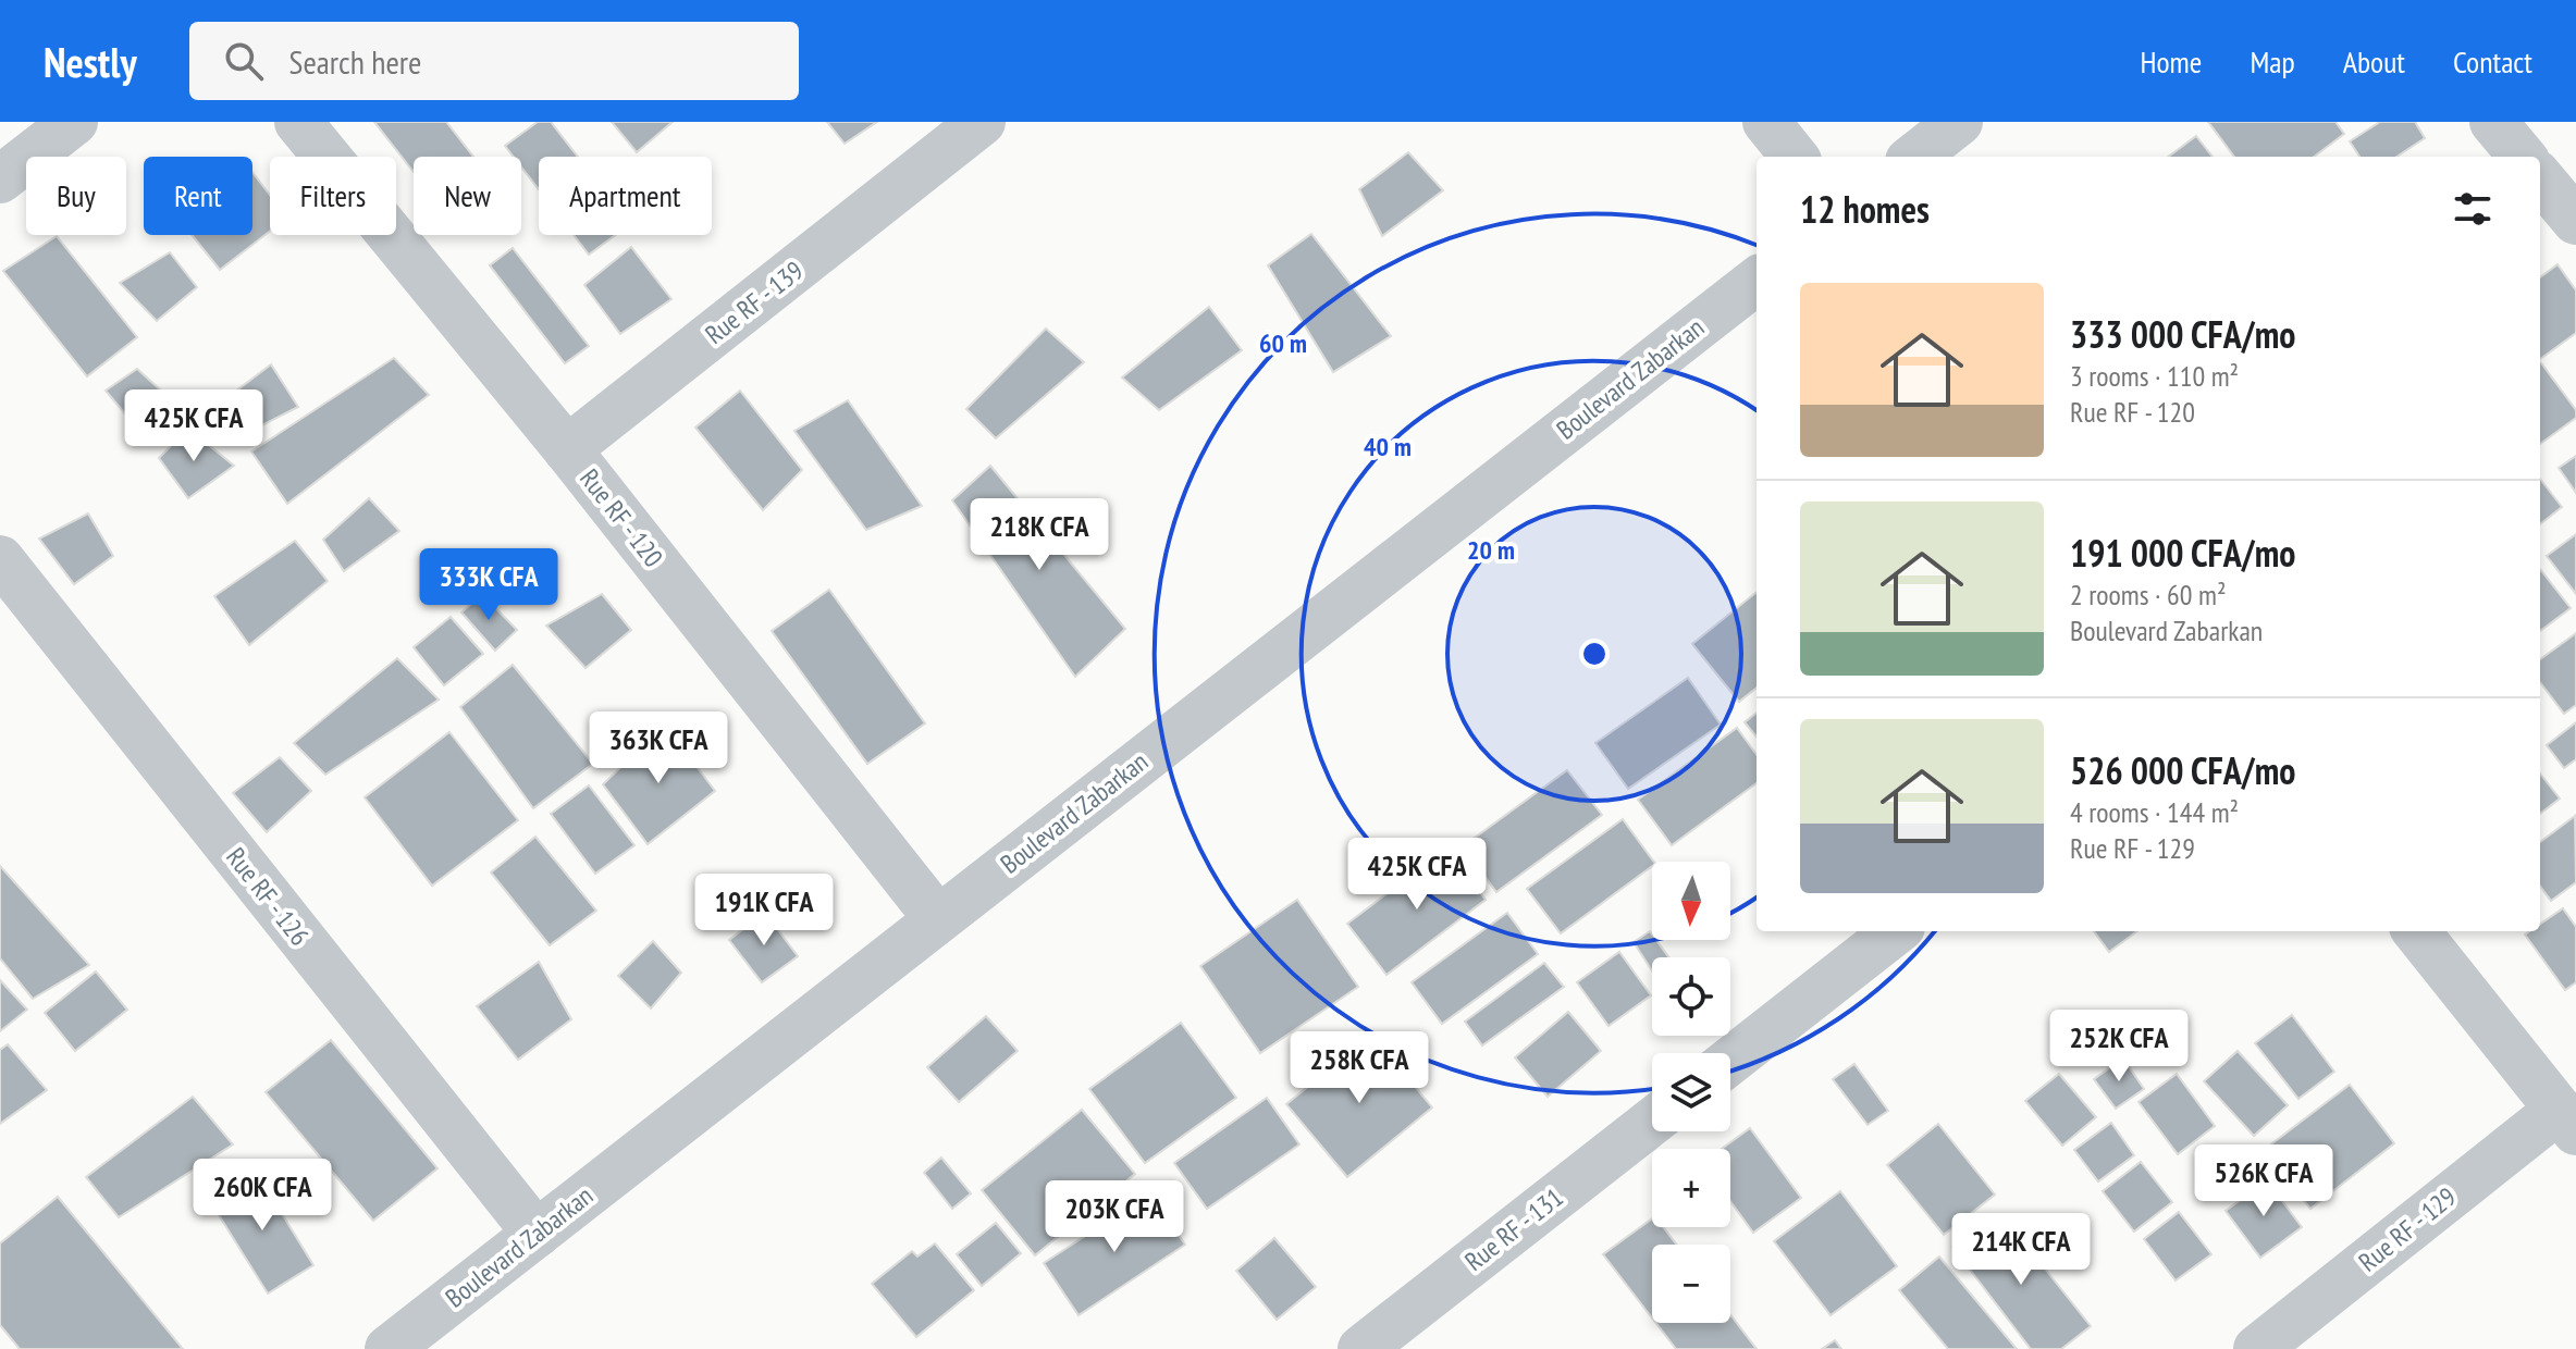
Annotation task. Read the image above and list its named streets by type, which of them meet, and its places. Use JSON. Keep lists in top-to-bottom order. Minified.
{"streets":{"street":["Rue RF - 139","Boulevard Zabarkan","Rue RF - 120","Rue RF - 126","Rue RF - 131","Rue RF - 129"]},"crossings":[["Rue RF - 139","Rue RF - 120"],["Boulevard Zabarkan","Rue RF - 120"],["Boulevard Zabarkan","Rue RF - 126"]],"north":"bottom","page":{"header":"Nestly","search":"Search here","nav":["Home","Map","About","Contact"],"chip":["Buy","Rent","Filters","New","Apartment"],"heading":"12 homes","list":[{"name":"333 000 CFA/mo","note":"3 rooms · 110 m² · Rue RF - 120"},{"name":"191 000 CFA/mo","note":"2 rooms · 60 m² · Boulevard Zabarkan"},{"name":"526 000 CFA/mo","note":"4 rooms · 144 m² · Rue RF - 129"}],"price":["425K CFA","218K CFA","333K CFA","363K CFA","425K CFA","191K CFA","252K CFA","258K CFA","526K CFA","260K CFA","203K CFA","214K CFA"],"map_buttons":["+","−"]},"rings":["60 m","40 m","20 m"]}
